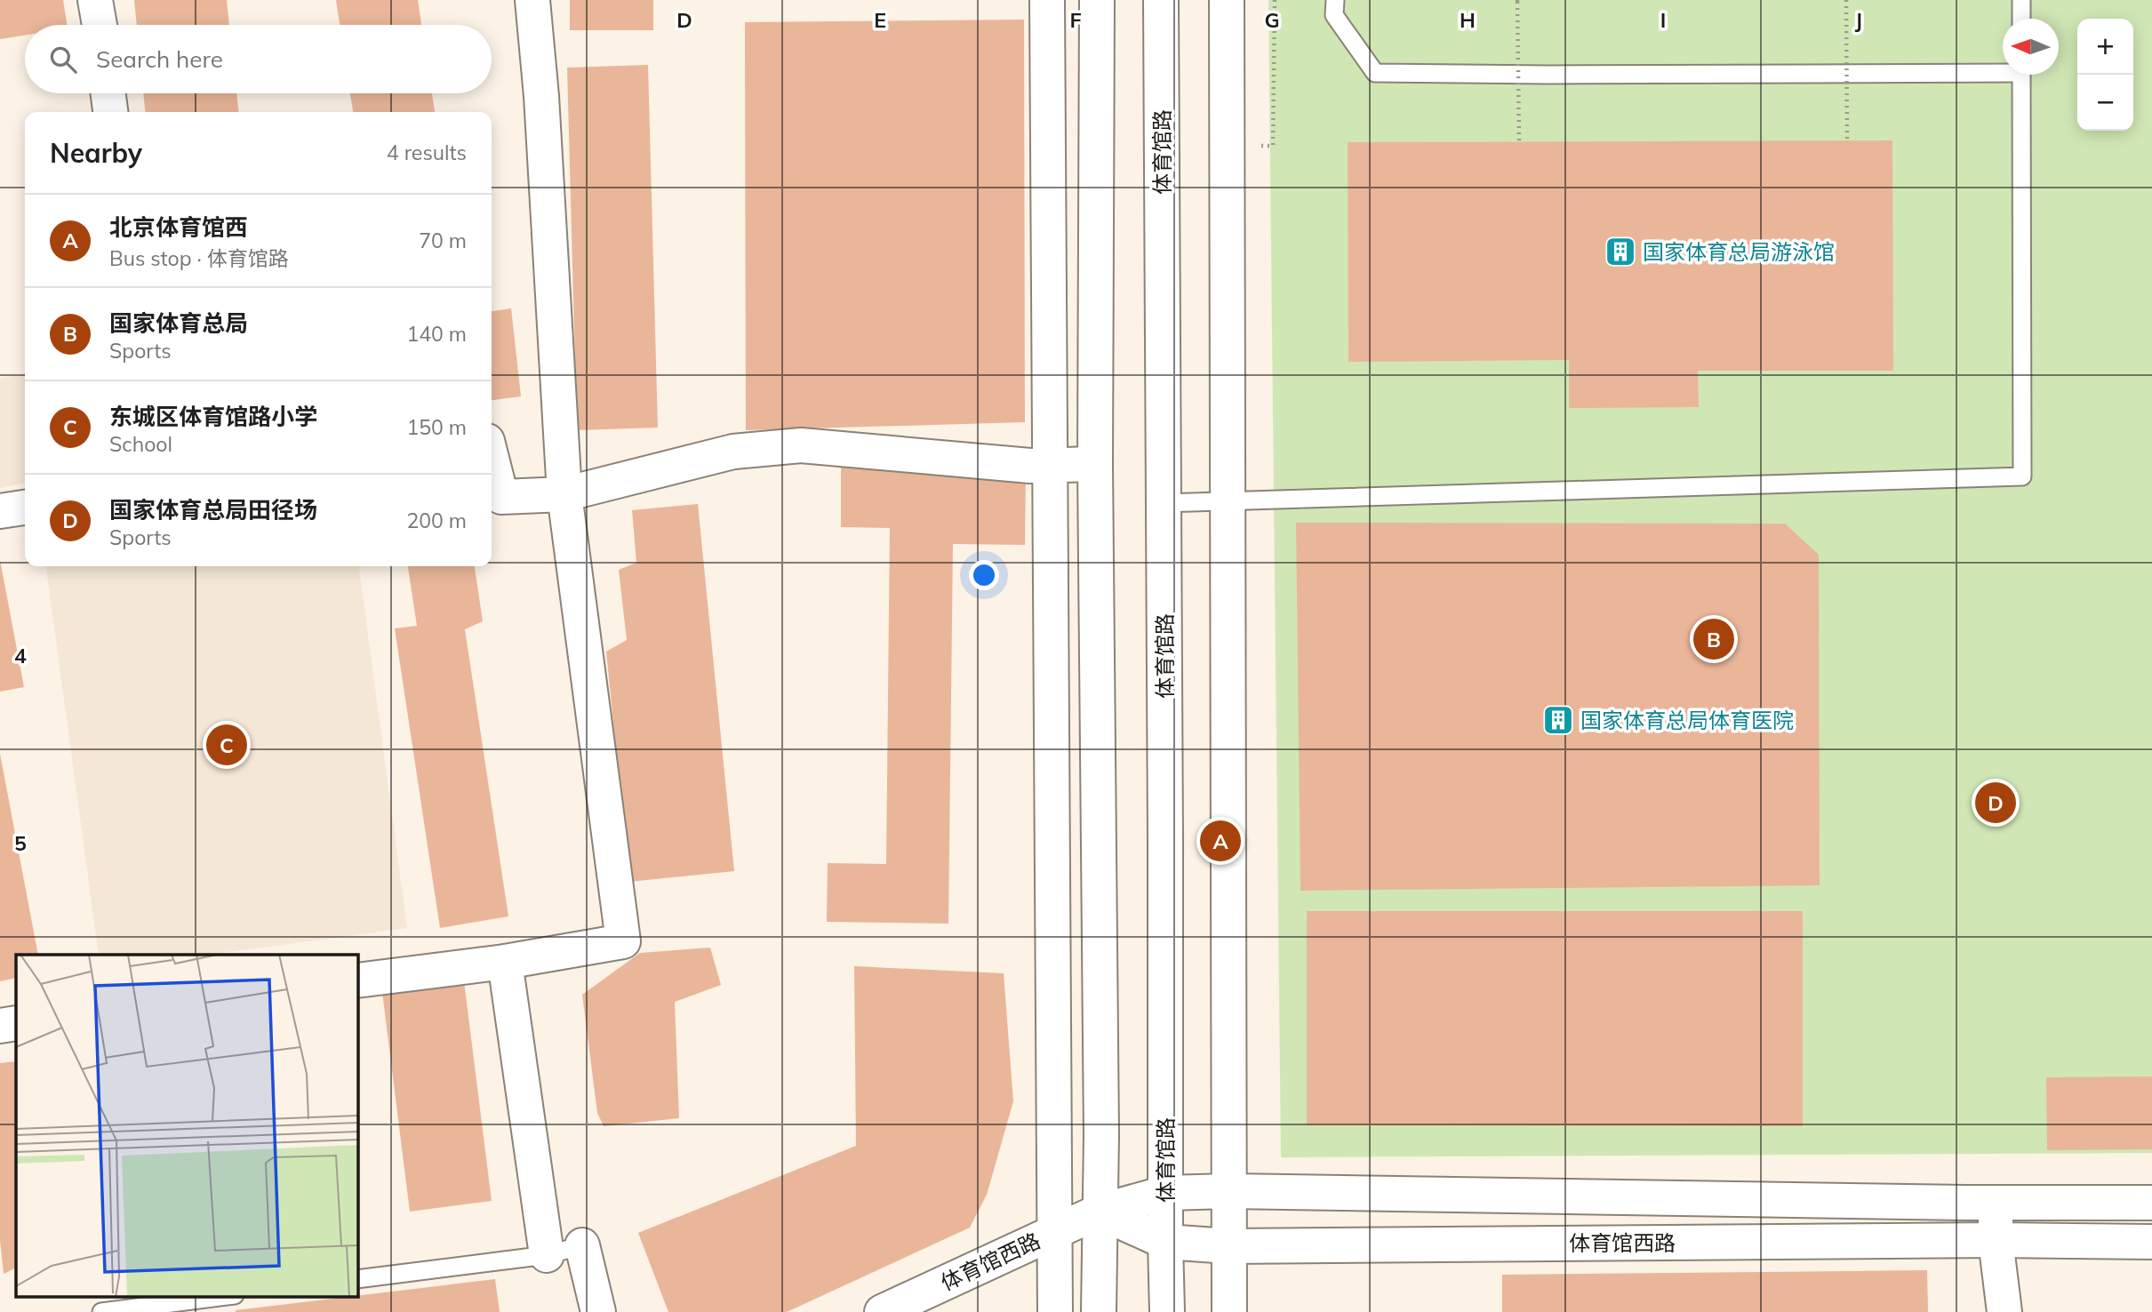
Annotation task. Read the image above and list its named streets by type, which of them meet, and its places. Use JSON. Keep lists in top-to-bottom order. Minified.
{"streets":{"street":["体育馆路","体育馆西路"]},"crossings":[["体育馆路","体育馆西路"]],"places":{"building":["国家体育总局游泳馆","国家体育总局体育医院"]},"north":"left","page":{"map_buttons":["+","−"],"search":"Search here","heading":["Nearby","4 results"],"list":[{"mark":"A","name":"北京体育馆西","note":"Bus stop · 体育馆路","value":"70 m"},{"mark":"B","name":"国家体育总局","note":"Sports","value":"140 m"},{"mark":"C","name":"东城区体育馆路小学","note":"School","value":"150 m"},{"mark":"D","name":"国家体育总局田径场","note":"Sports","value":"200 m"}],"pins":["B","C","D","A"]},"grid":{"columns":["D","E","F","G","H","I","J"],"rows":["4","5"]}}
